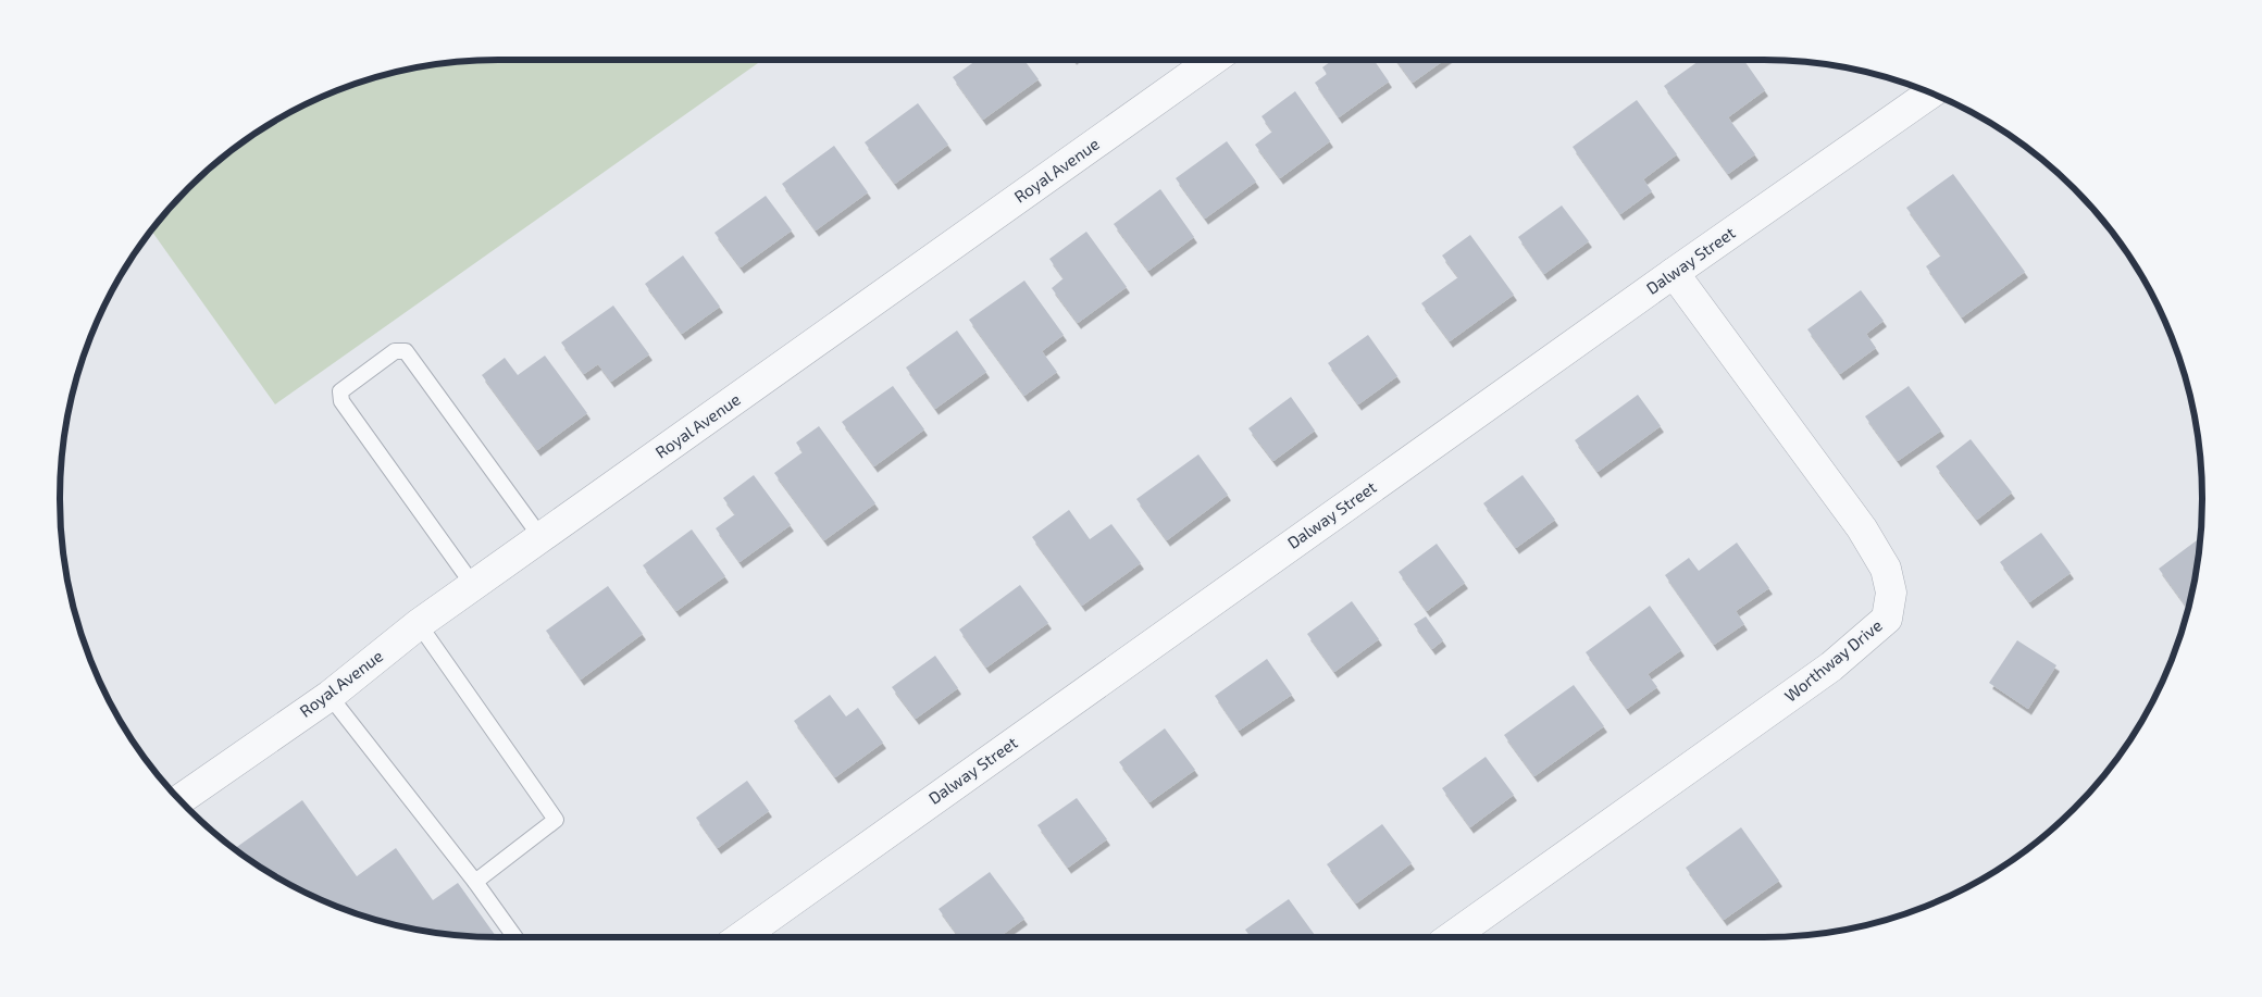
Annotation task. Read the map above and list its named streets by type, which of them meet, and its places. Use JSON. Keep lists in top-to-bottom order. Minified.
{"streets":{"street":["Royal Avenue","Dalway Street","Worthway Drive"]},"crossings":[["Dalway Street","Worthway Drive"]]}
